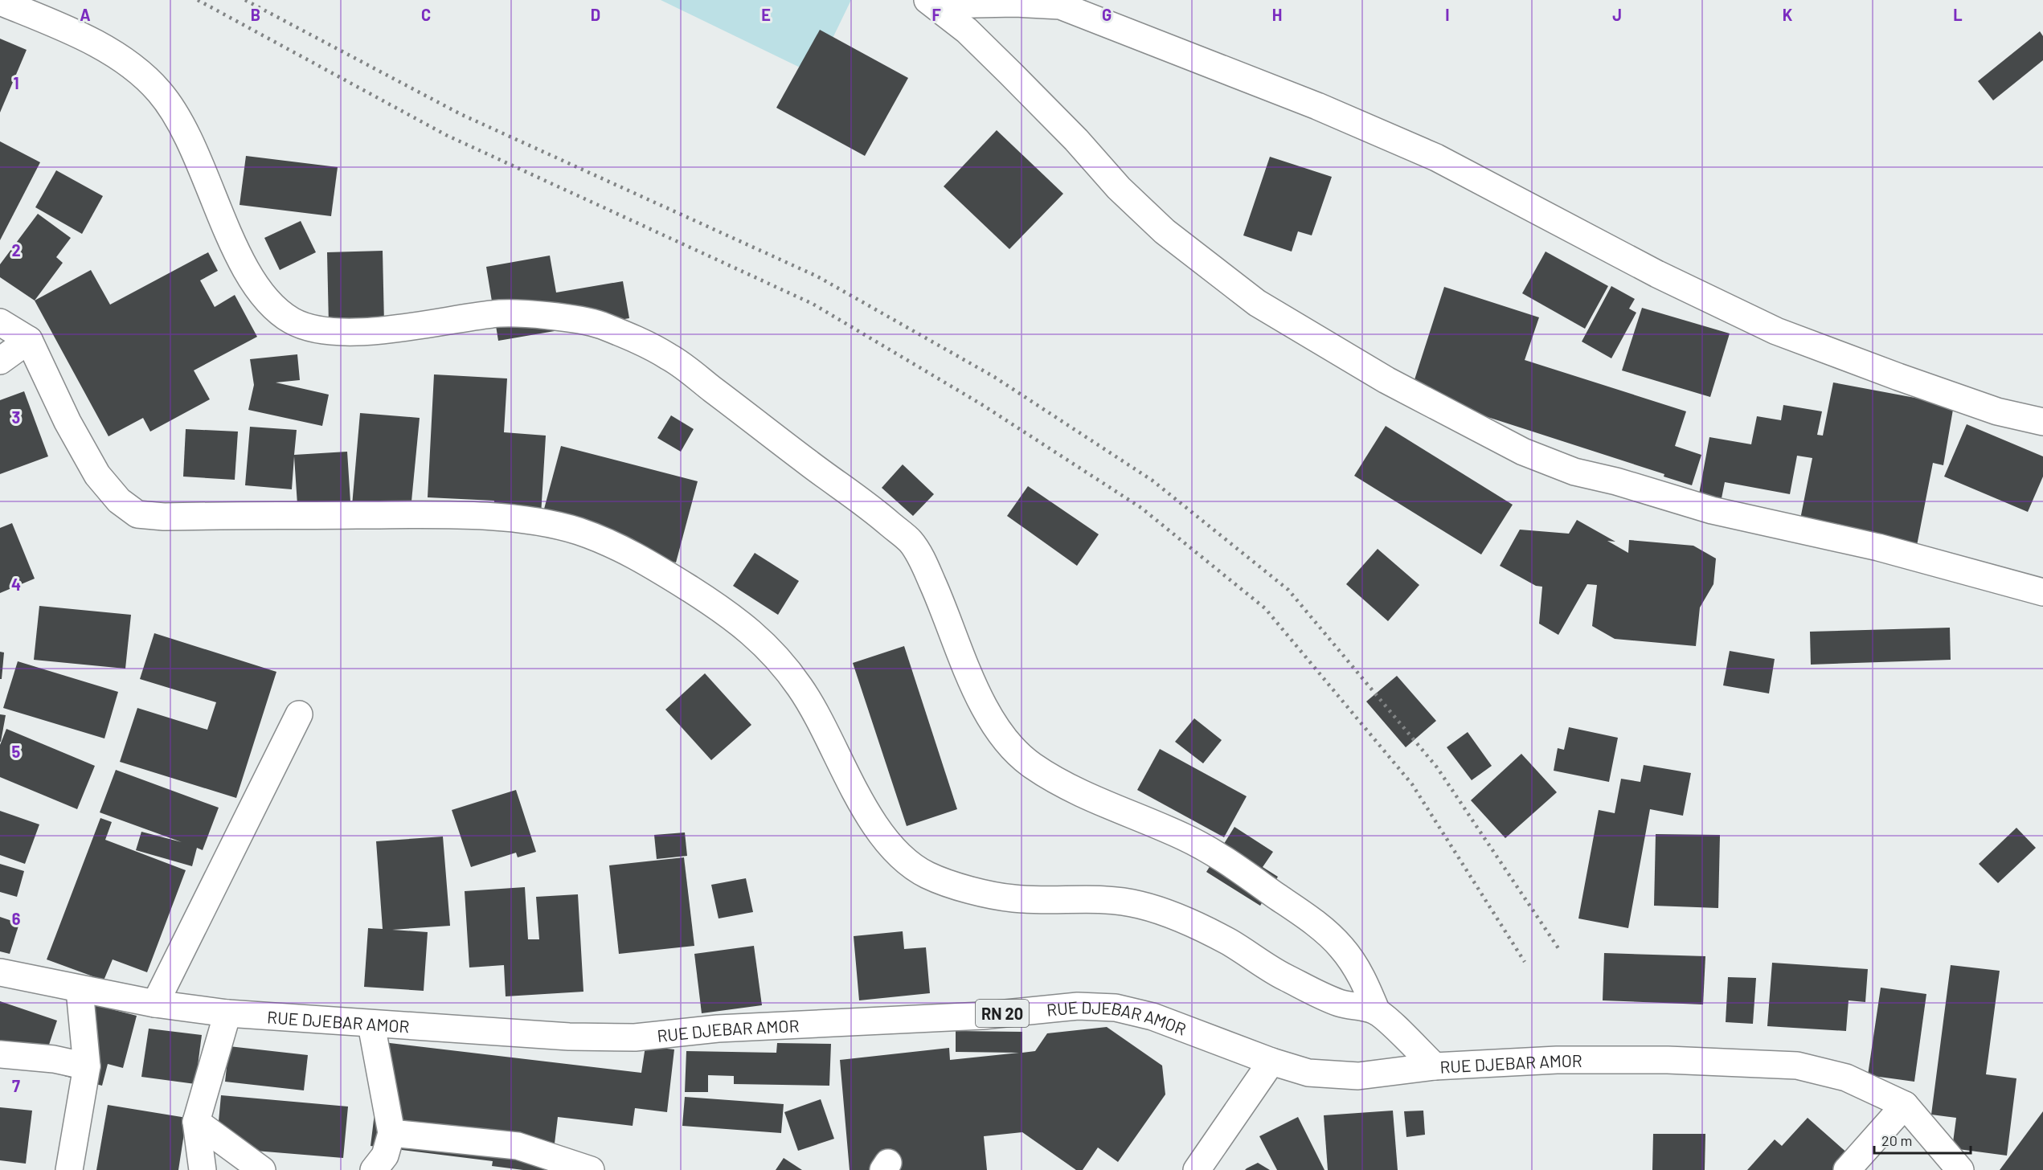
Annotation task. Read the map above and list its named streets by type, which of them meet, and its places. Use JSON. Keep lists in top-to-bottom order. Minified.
{"streets":{"street":["RN 20","RUE DJEBAR AMOR"]},"scale_bar":"20 m","grid":{"columns":["A","B","C","D","E","F","G","H","I","J","K","L"],"rows":["1","2","3","4","5","6","7"]}}
